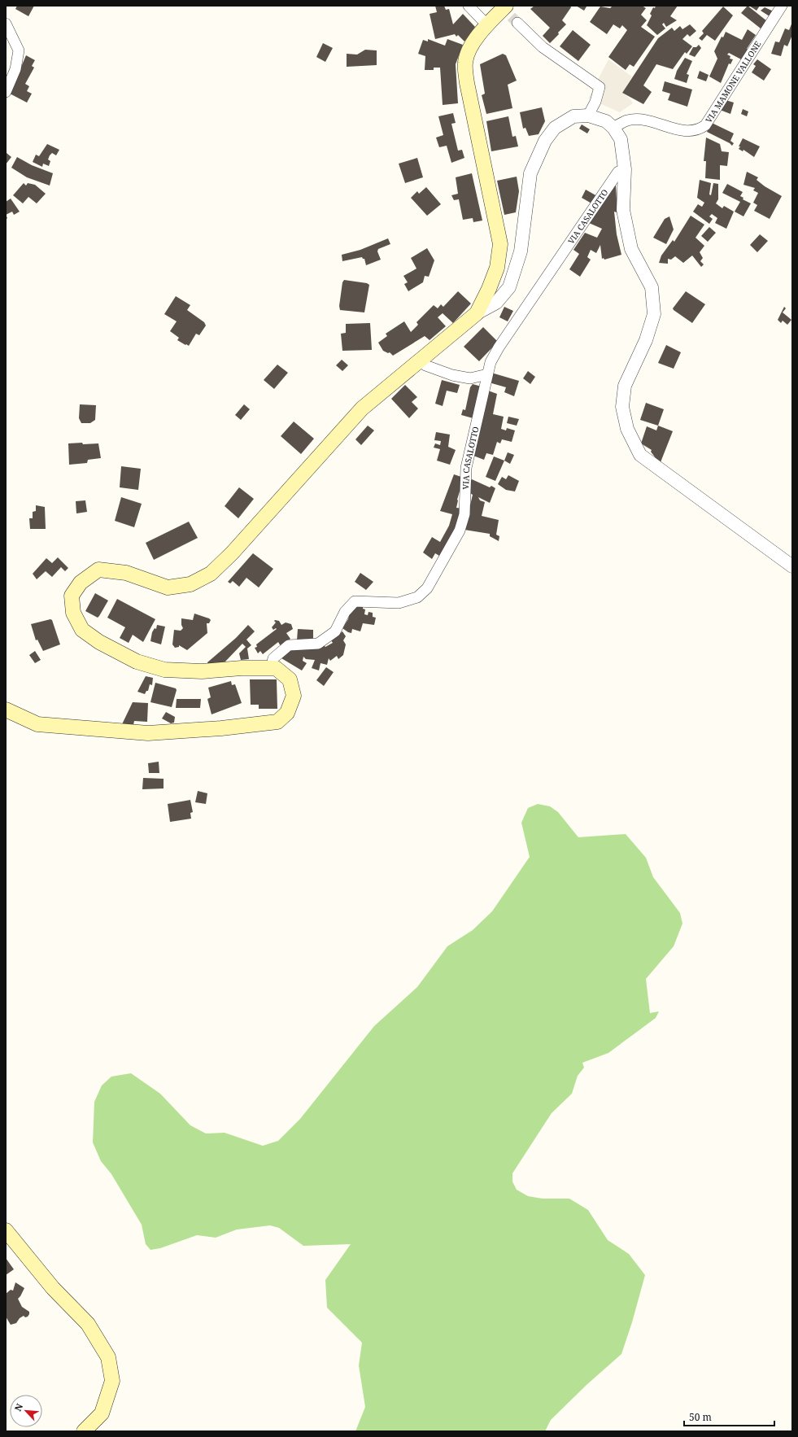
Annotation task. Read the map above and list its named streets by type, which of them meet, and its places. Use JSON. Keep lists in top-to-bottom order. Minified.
{"streets":{"street":["VIA MAMONE VALLONE","VIA CASALOTTO"]},"scale_bar":"50 m","north":"top left"}
